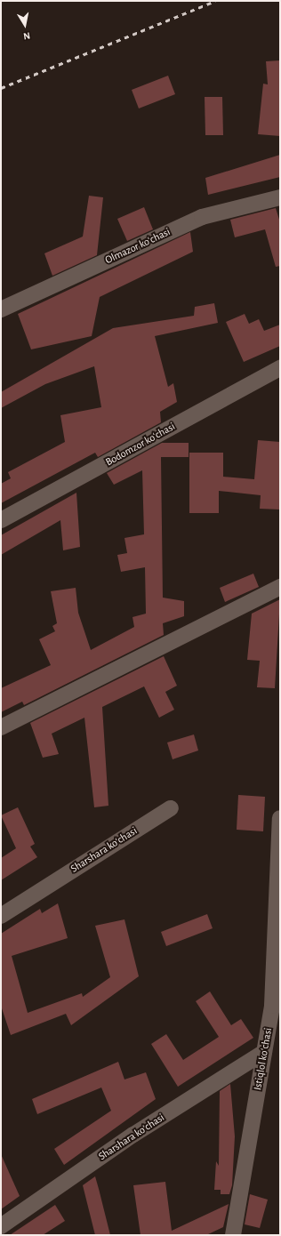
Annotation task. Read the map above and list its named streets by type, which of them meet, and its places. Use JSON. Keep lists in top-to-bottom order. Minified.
{"streets":{"street":["Olmazor koʻchasi","Bodomzor koʻchasi","Sharshara koʻchasi","Istiqlol koʻchasi"]},"crossings":[["Sharshara koʻchasi","Istiqlol koʻchasi"]],"north":"bottom"}
